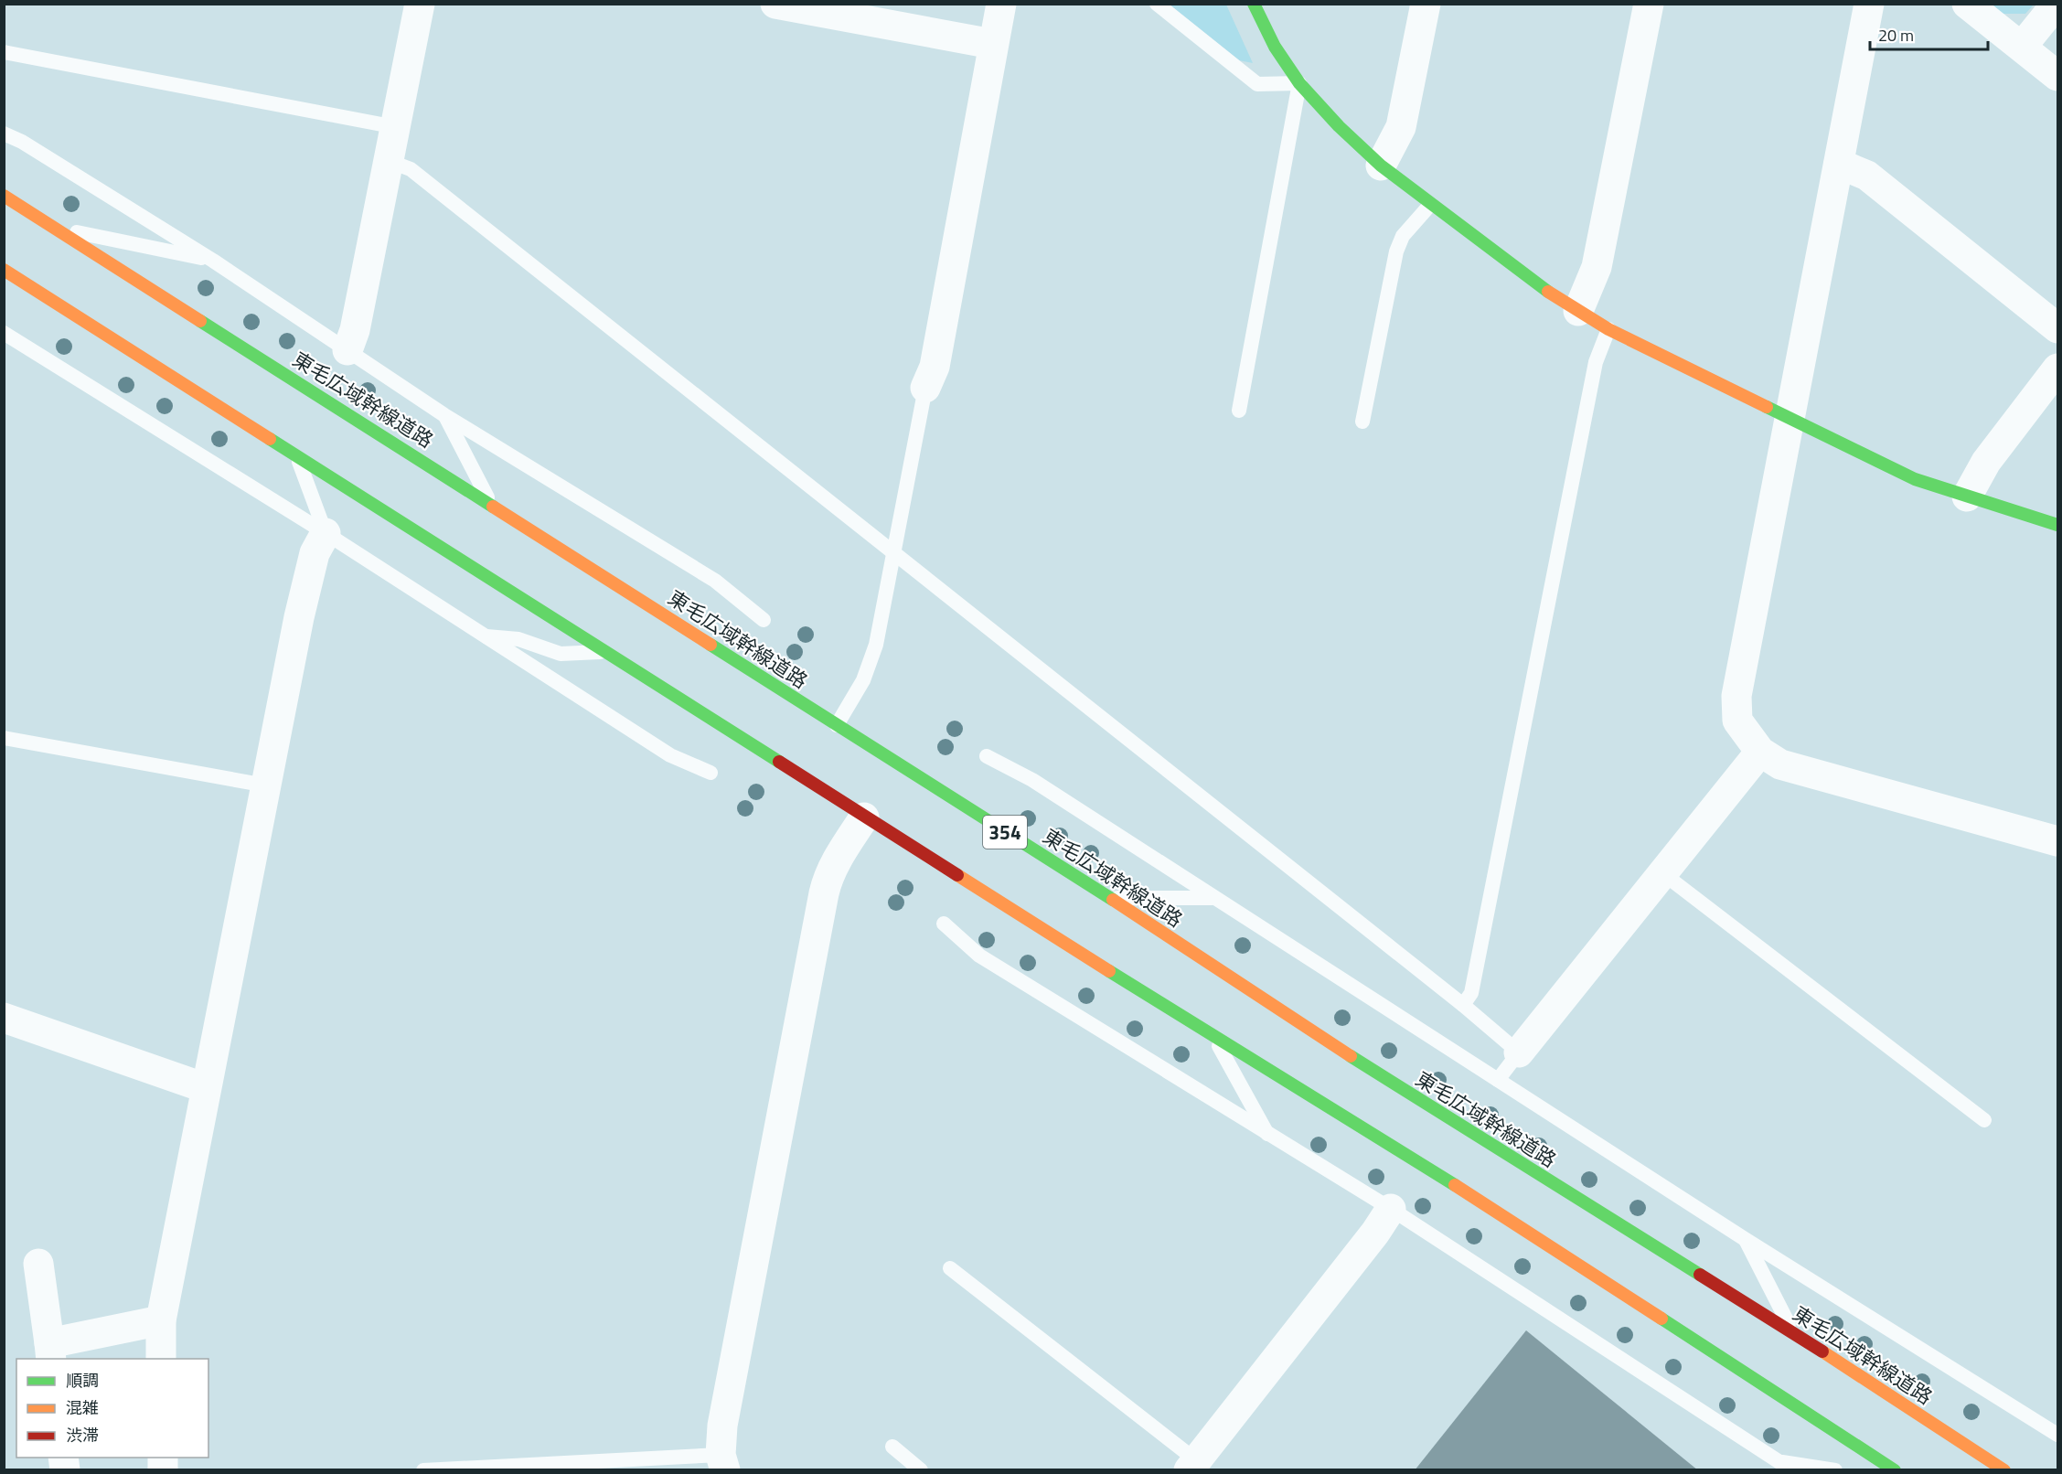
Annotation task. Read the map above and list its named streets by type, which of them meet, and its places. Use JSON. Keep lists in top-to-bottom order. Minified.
{"streets":{"main road":["東毛広域幹線道路","354"]},"legend":["順調","混雑","渋滞"],"scale_bar":"20 m"}
